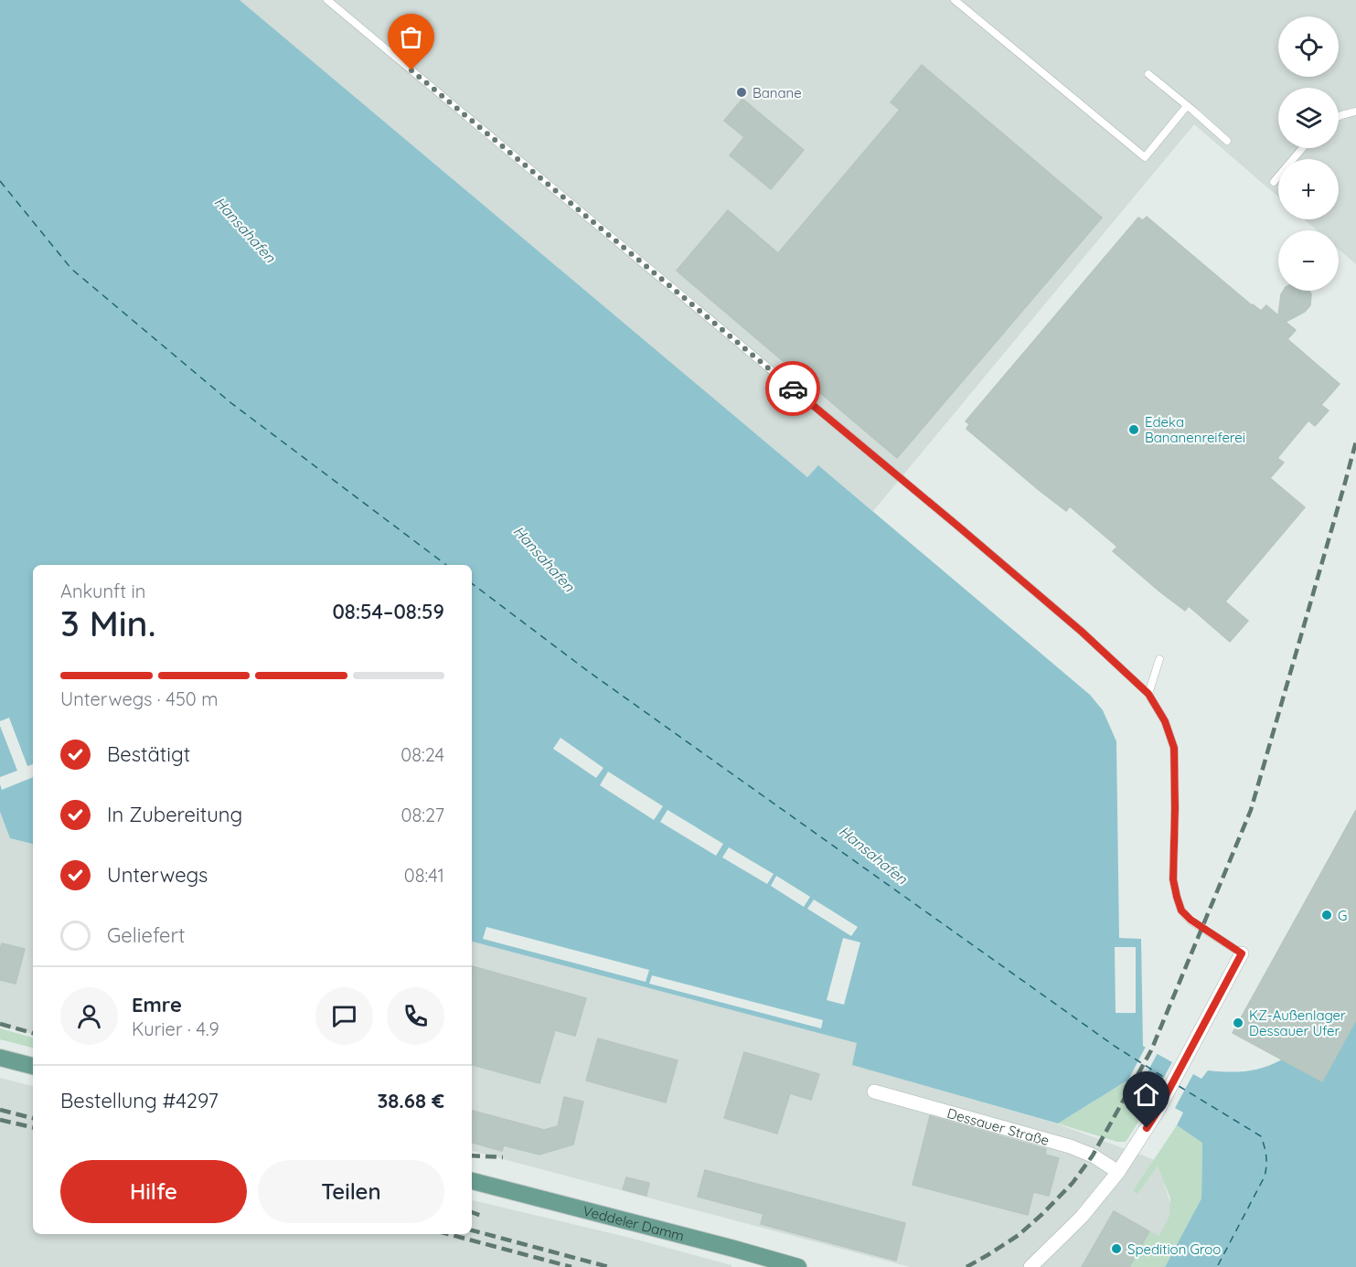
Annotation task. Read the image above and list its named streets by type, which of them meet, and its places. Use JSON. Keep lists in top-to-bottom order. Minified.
{"streets":{"main road":["Veddeler Damm"],"street":["Dessauer Straße"]},"water":["Hansahafen"],"places":["Banane","Edeka Bananenreiferei","G","KZ-Außenlager Dessauer Ufer","Spedition Groo"],"page":{"map_buttons":["+","−"],"heading":["3 Min.","Ankunft in","08:54–08:59"],"panel":["Emre","Kurier · 4.9","Bestellung #4297","38.68 €"],"bar":"Unterwegs · 450 m","list":[["Bestätigt","08:24"],["In Zubereitung","08:27"],["Unterwegs","08:41"],"Geliefert"],"buttons":["Hilfe","Teilen"]}}
